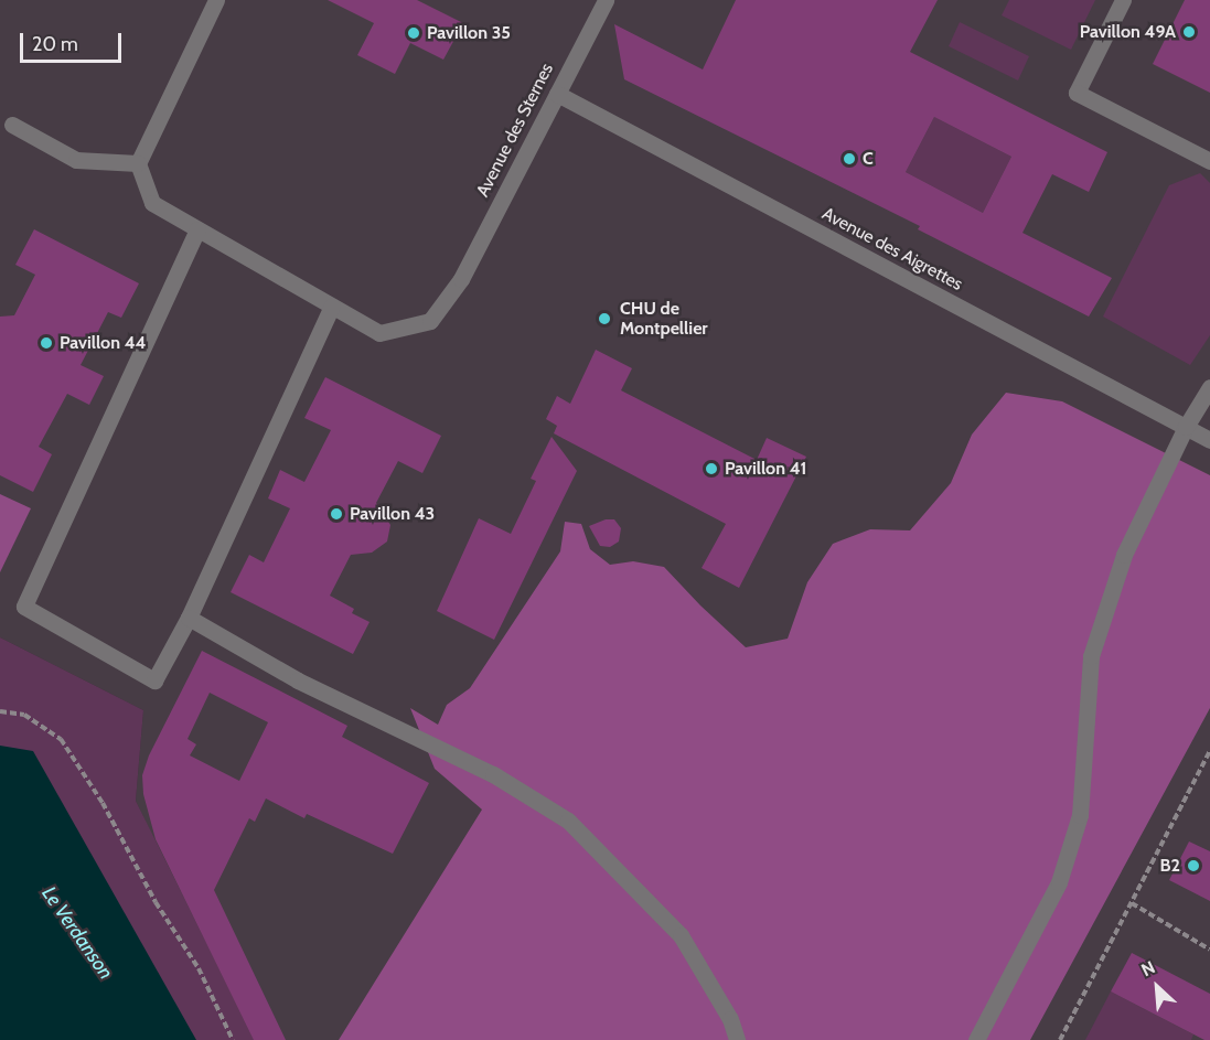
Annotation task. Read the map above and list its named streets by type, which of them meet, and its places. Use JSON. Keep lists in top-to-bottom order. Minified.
{"streets":{"lane":["Avenue des Sternes","Avenue des Aigrettes"]},"crossings":[["Avenue des Sternes","Avenue des Aigrettes"]],"water":["Le Verdanson"],"places":["Pavillon 49A","Pavillon 35","C","CHU de Montpellier","Pavillon 44","Pavillon 41","Pavillon 43","B2"],"scale_bar":"20 m","north":"top left"}
